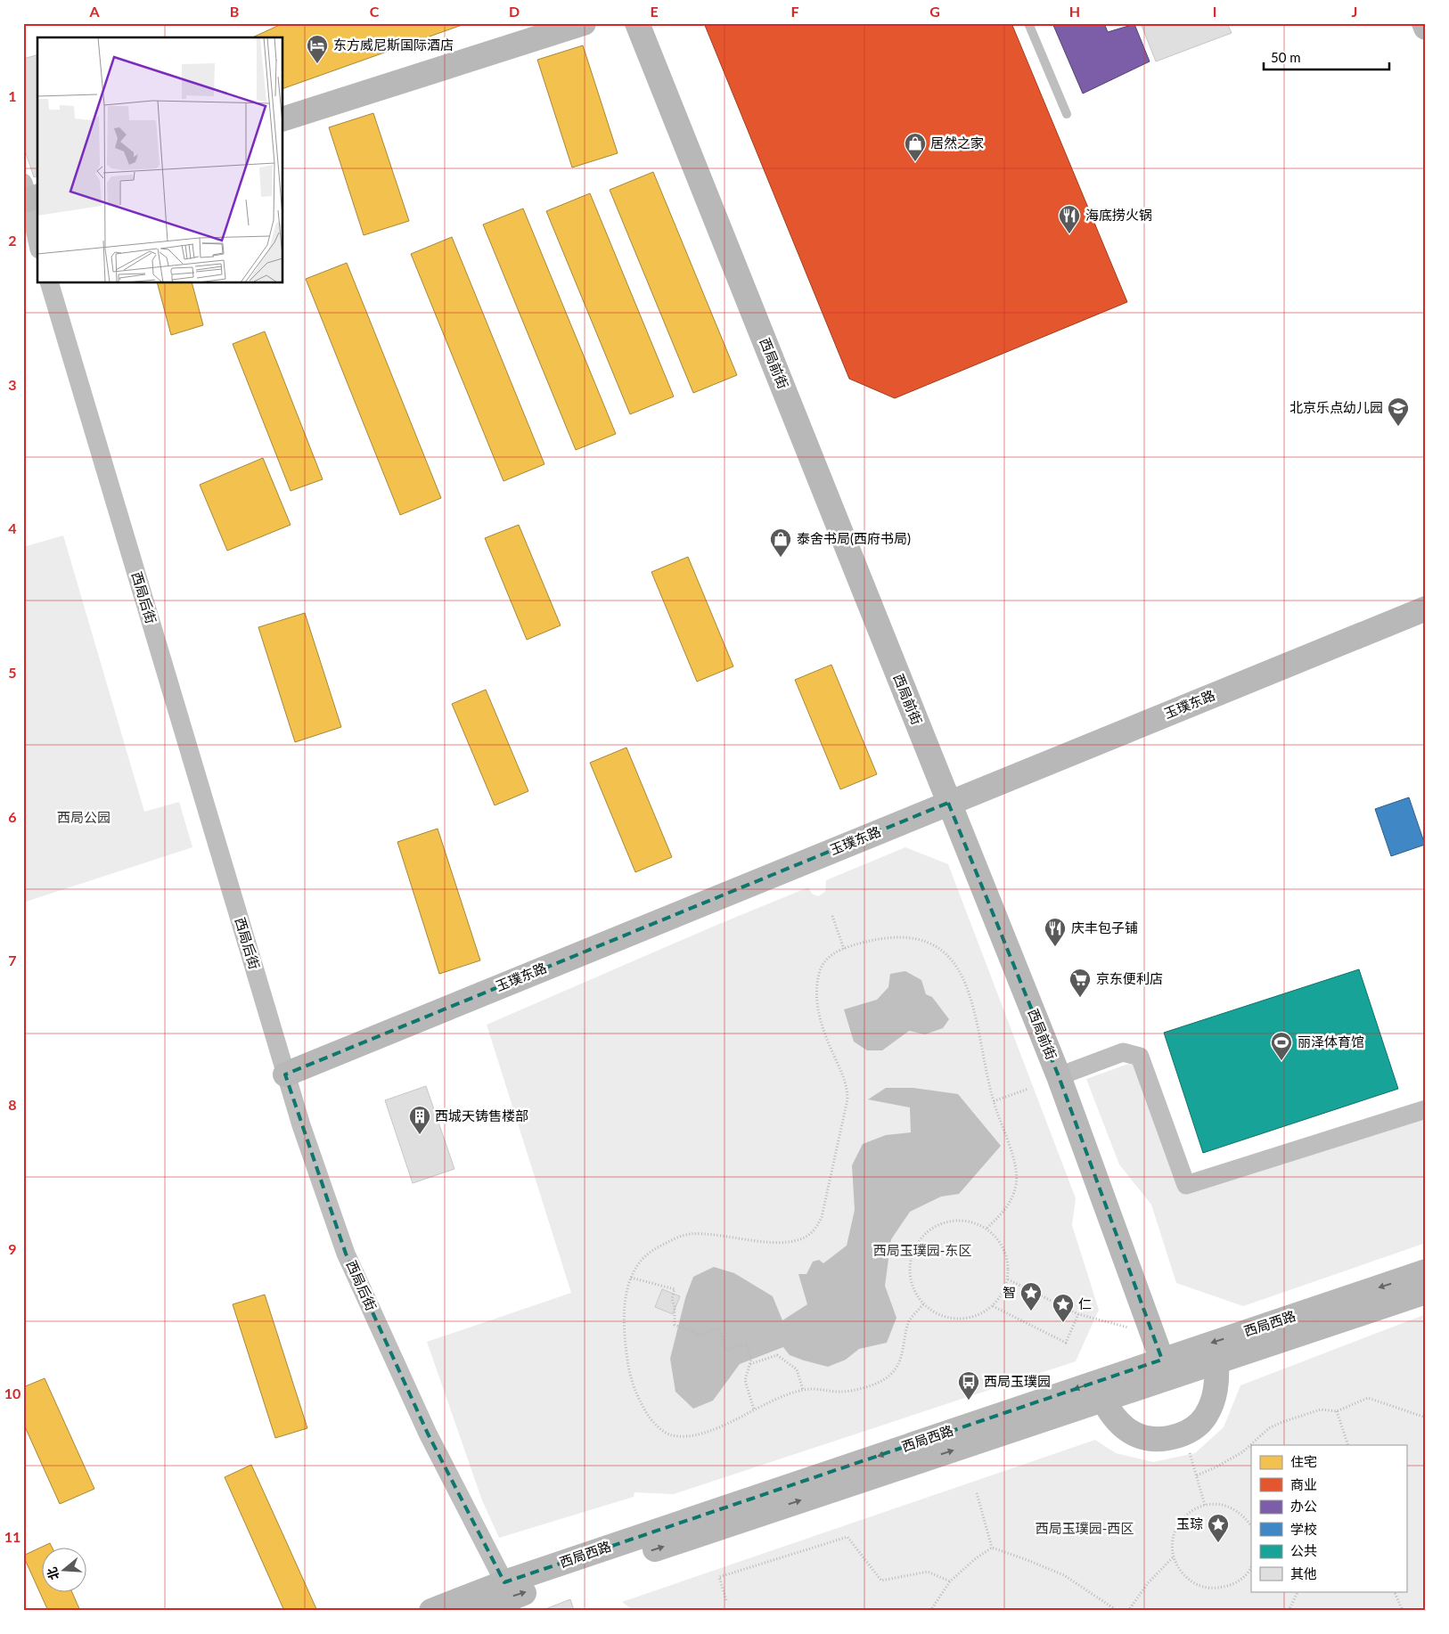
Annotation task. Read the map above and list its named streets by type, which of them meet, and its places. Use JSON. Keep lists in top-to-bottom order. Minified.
{"streets":{"street":["西局前街","西局后街","玉璞东路","西局西路"]},"crossings":[["西局前街","玉璞东路"],["西局前街","西局西路"],["西局后街","玉璞东路"],["西局后街","西局西路"]],"parks":["西局公园","西局玉璞园-东区","西局玉璞园-西区"],"places":{"hotel":["东方威尼斯国际酒店"],"shop":["居然之家","泰舍书局(西府书局)"],"restaurant":["海底捞火锅","庆丰包子铺"],"school or university":["北京乐点幼儿园"],"supermarket":["京东便利店"],"sports":["丽泽体育馆"],"building":["西城天铸售楼部"],"place":["智","仁","玉琮"],"bus stop":["西局玉璞园"]},"legend":["住宅","商业","办公","学校","公共","其他"],"scale_bar":"50 m","north":"left","grid":{"columns":["A","B","C","D","E","F","G","H","I","J"],"rows":["1","2","3","4","5","6","7","8","9","10","11"]}}
